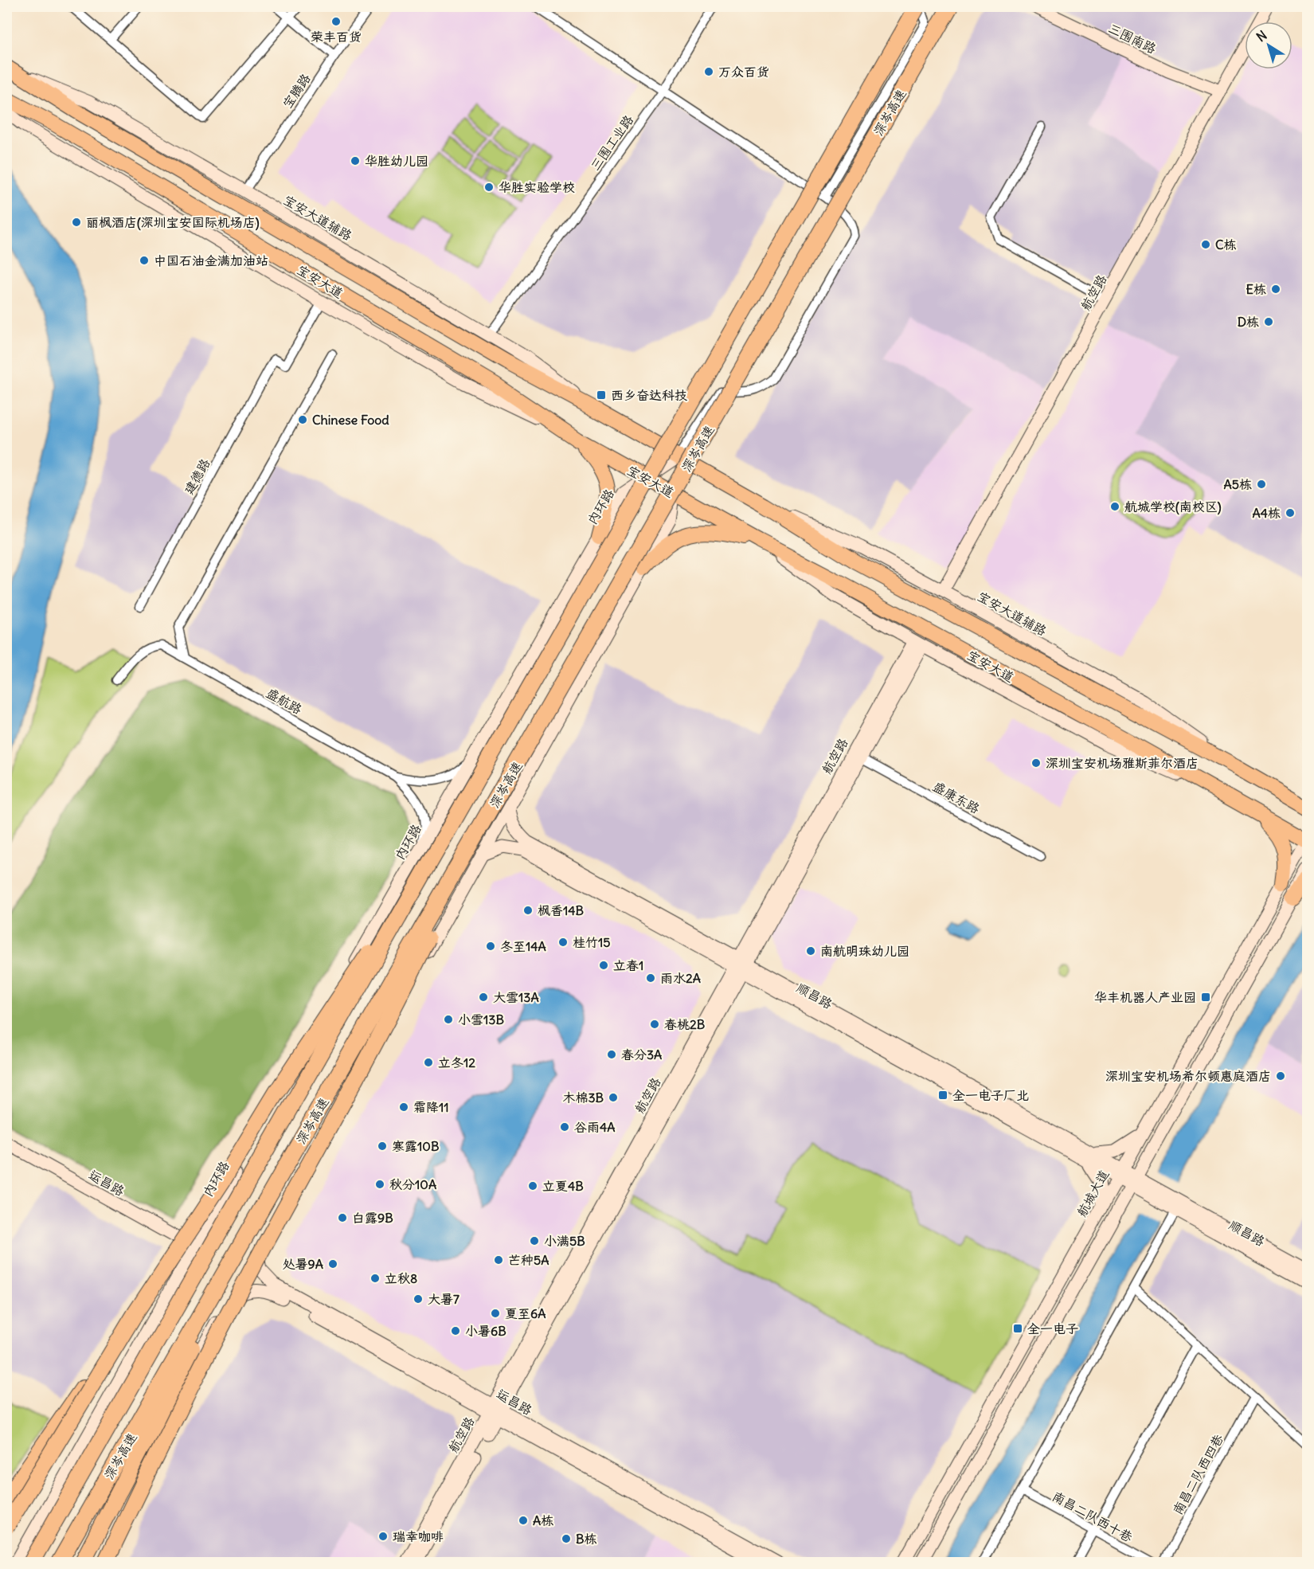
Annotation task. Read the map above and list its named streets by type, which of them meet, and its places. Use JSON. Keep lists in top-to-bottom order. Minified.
{"streets":{"highway":["深岑高速"],"main road":["三围南路","宝安大道辅路","宝安大道","航空路","内环路","顺昌路","运昌路","航城大道"],"street":["宝腾路","三围工业路","建德路","盛航路","盛康东路","南昌二队西四巷","南昌二队西十巷"]},"crossings":[["三围南路","航空路"],["宝腾路","宝安大道辅路"],["三围工业路","宝安大道辅路"],["宝安大道辅路","宝安大道"],["宝安大道辅路","航空路"],["宝安大道","内环路"],["宝安大道","航城大道"],["航空路","盛康东路"],["航空路","顺昌路"],["航空路","运昌路"],["内环路","运昌路"],["顺昌路","航城大道"]],"places":{"other":["荣丰百货","万众百货","华胜幼儿园","华胜实验学校","丽枫酒店(深圳宝安国际机场店)","C栋","中国石油金满加油站","E栋","D栋","Chinese Food","A5栋","航城学校(南校区)","A4栋","深圳宝安机场雅斯菲尔酒店","枫香14B","桂竹15","冬至14A","南航明珠幼儿园","立春1","雨水2A","大雪13A","小雪13B","春桃2B","春分3A","立冬12","深圳宝安机场希尔顿惠庭酒店","木棉3B","霜降11","谷雨4A","寒露10B","秋分10A","立夏4B","白露9B","小满5B","芒种5A","处暑9A","立秋8","大暑7","夏至6A","小暑6B","A栋","瑞幸咖啡","B栋"],"transit":["西乡奋达科技","华丰机器人产业园","全一电子厂北","全一电子"]},"north":"top left"}
